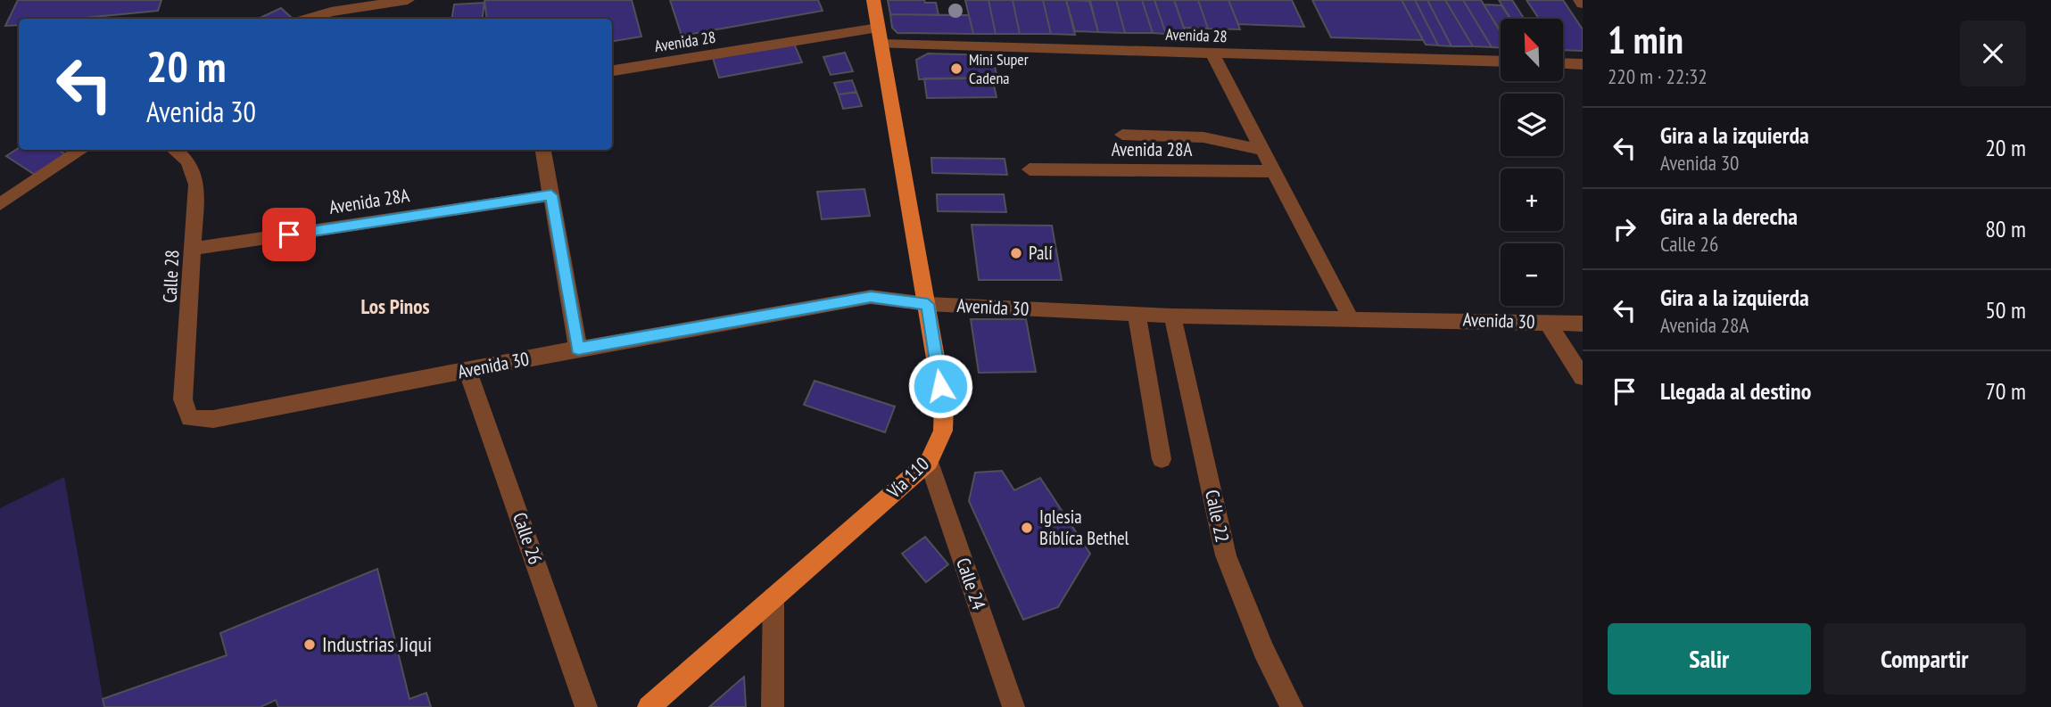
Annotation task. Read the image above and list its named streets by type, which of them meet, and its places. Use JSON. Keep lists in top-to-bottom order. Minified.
{"streets":{"main road":["Vía 110"],"street":["Avenida 28","Avenida 28A","Calle 28","Avenida 30","Calle 22","Calle 26","Calle 24"]},"crossings":[["Avenida 28","Vía 110"],["Avenida 28A","Calle 28"],["Calle 28","Avenida 30"],["Avenida 30","Vía 110"],["Avenida 30","Calle 22"],["Avenida 30","Calle 26"],["Vía 110","Calle 24"]],"districts":["Los Pinos"],"places":["Mini Super Cadena","Palí","Iglesia Bíblíca Bethel","Industrias Jiqui"],"north":"top left","page":{"heading":["1 min","220 m · 22:32"],"map_buttons":["+","−"],"turn":["20 m","Avenida 30"],"list":[{"name":"Gira a la izquierda","note":"Avenida 30","value":"20 m"},{"name":"Gira a la derecha","note":"Calle 26","value":"80 m"},{"name":"Gira a la izquierda","note":"Avenida 28A","value":"50 m"},{"name":"Llegada al destino","value":"70 m"}],"buttons":["Salir","Compartir"]}}
